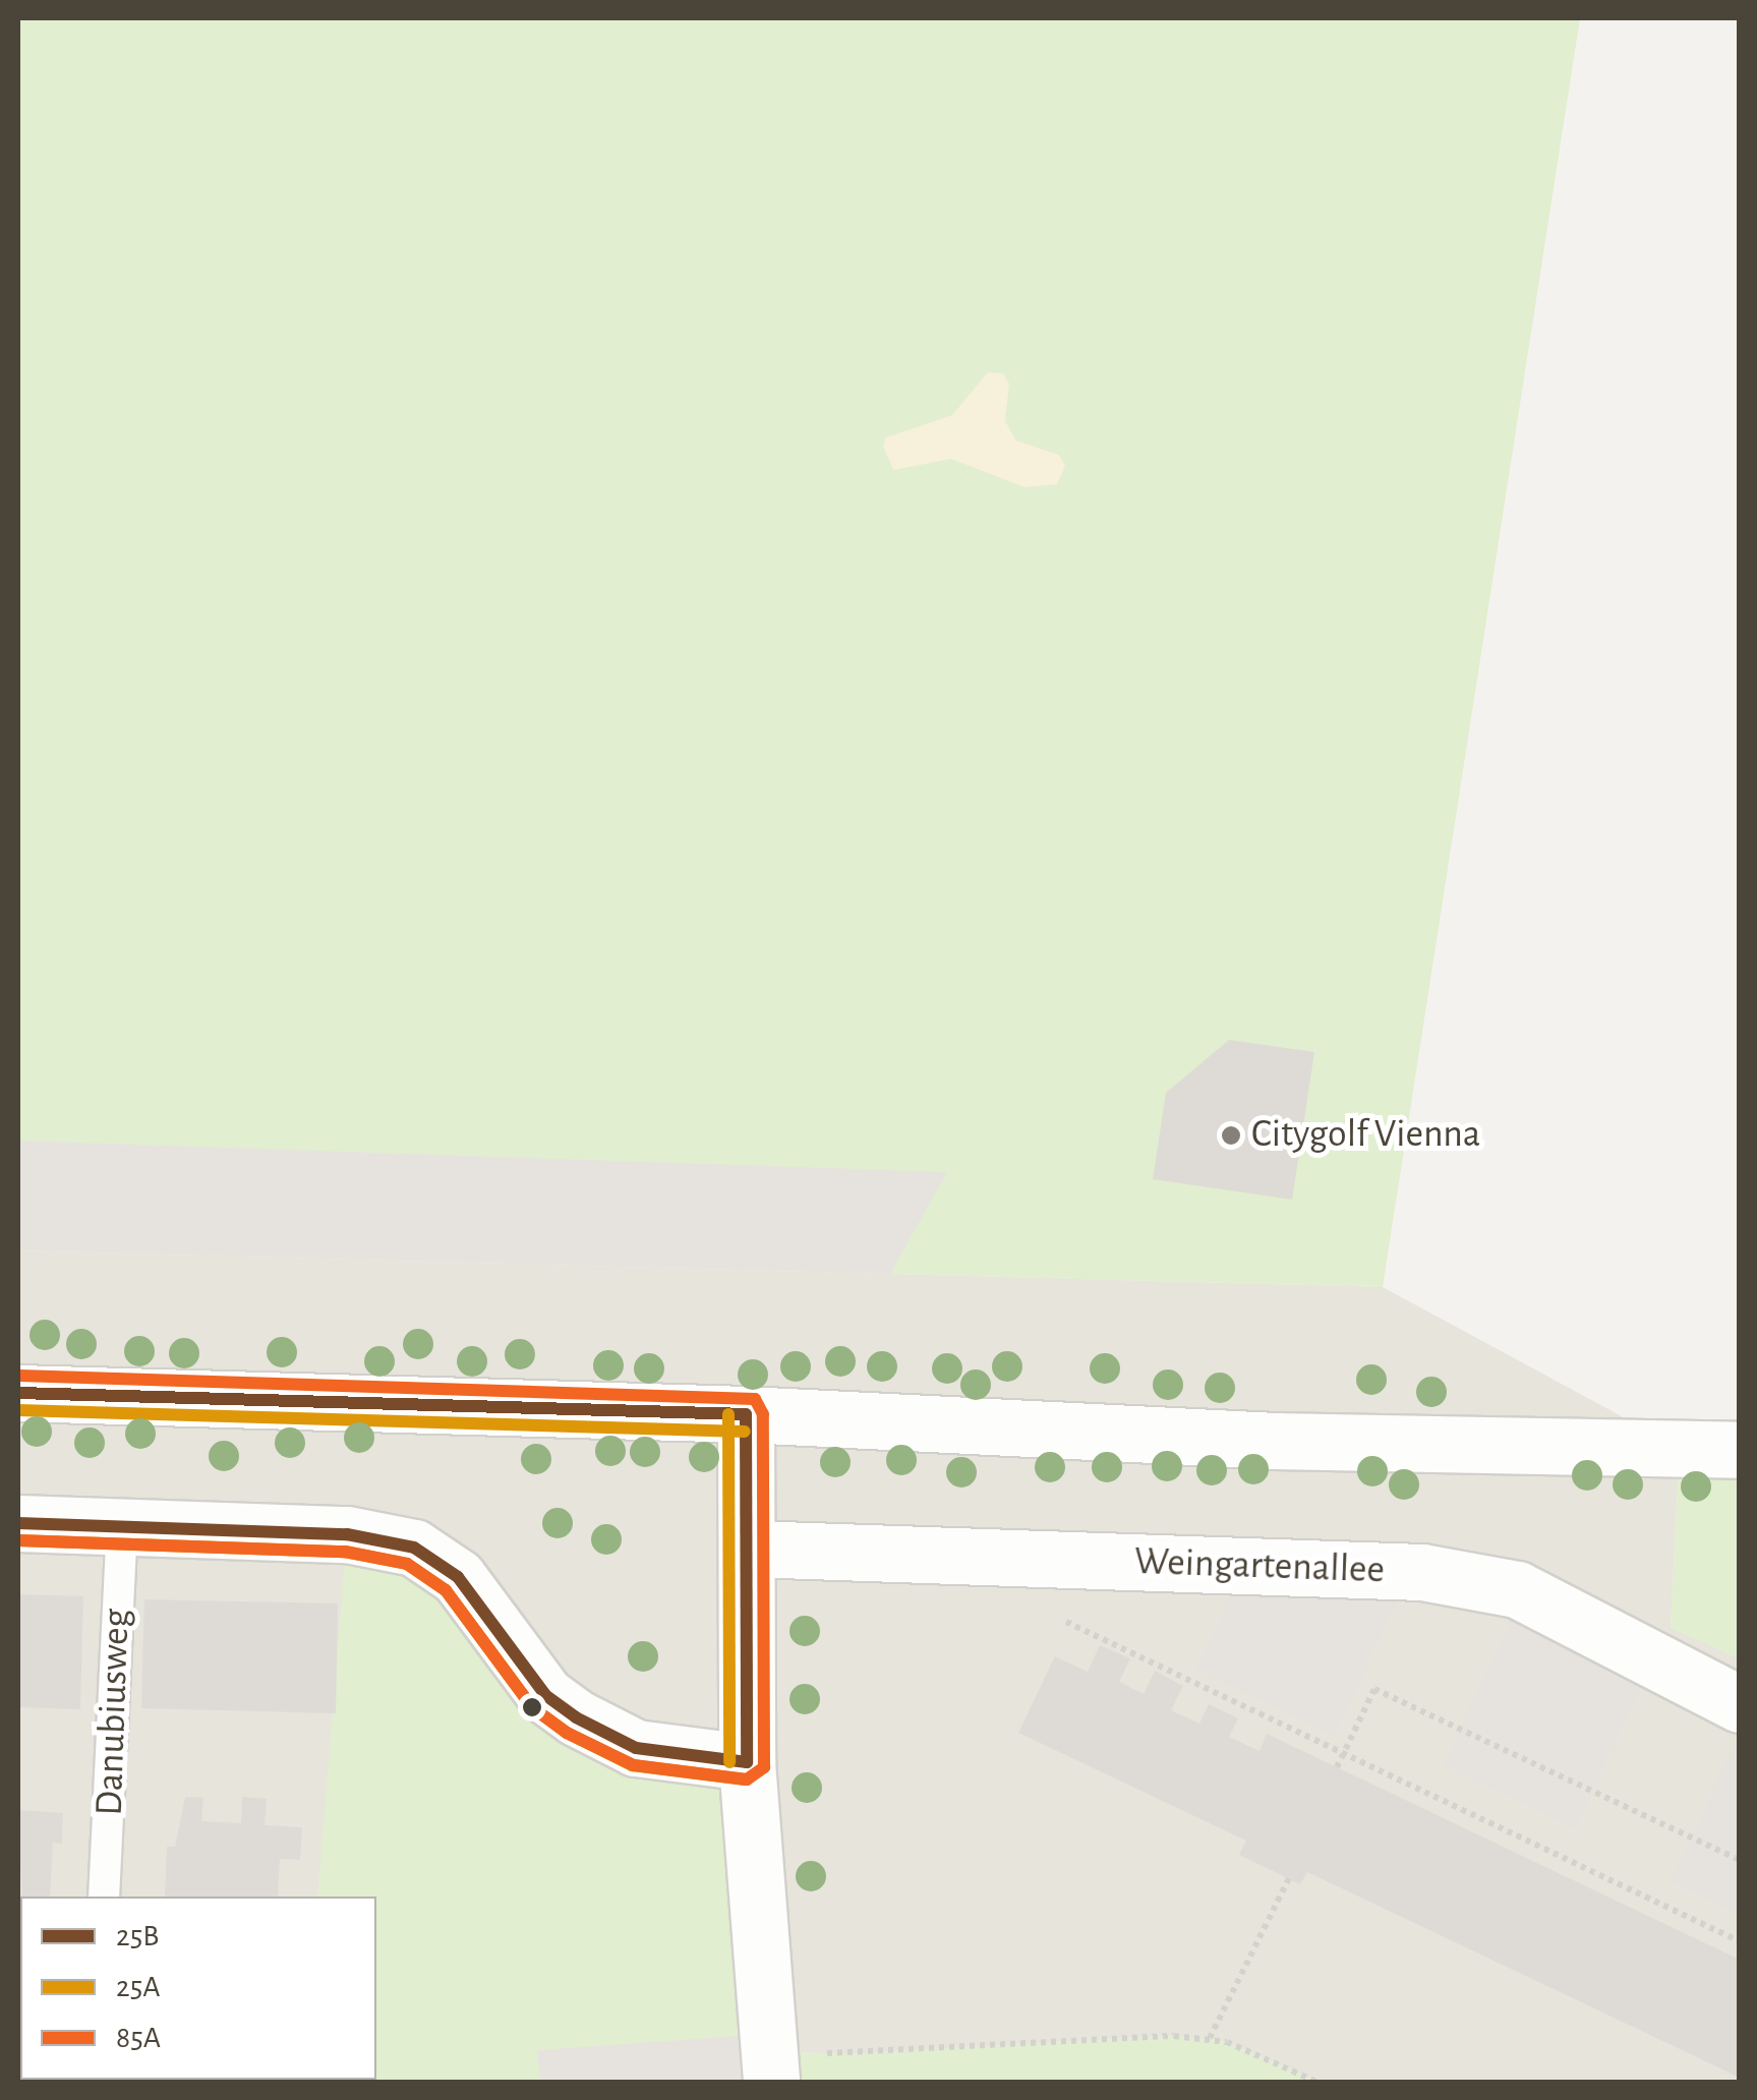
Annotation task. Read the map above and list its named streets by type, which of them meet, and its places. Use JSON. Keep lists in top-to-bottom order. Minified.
{"streets":{"street":["Weingartenallee"],"lane":["Danubiusweg"]},"places":["Citygolf Vienna"],"lines":["transit line 85A","transit line 25B","transit line 25A"],"legend":["25B","25A","85A"]}
